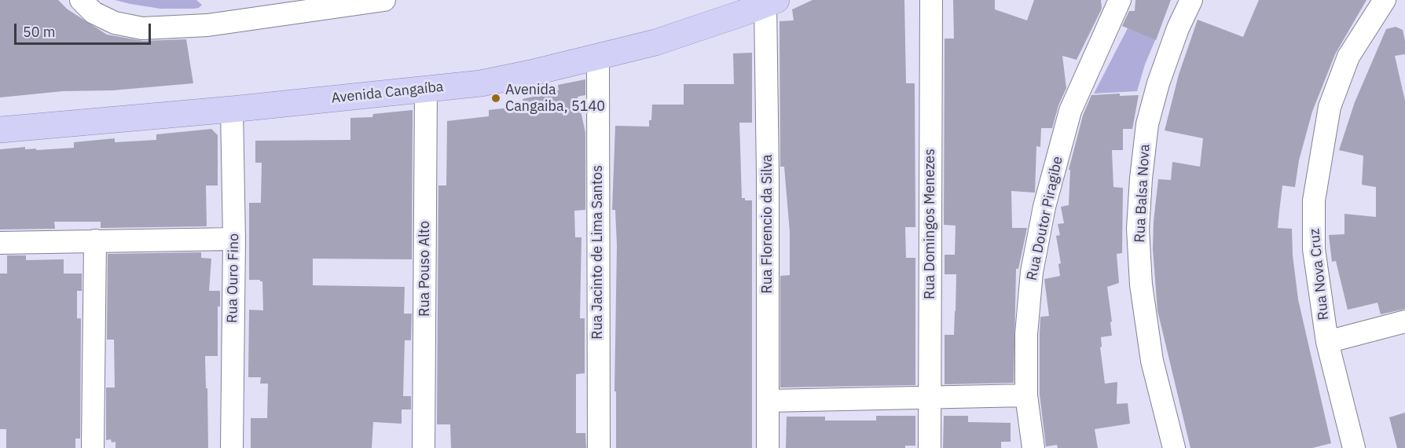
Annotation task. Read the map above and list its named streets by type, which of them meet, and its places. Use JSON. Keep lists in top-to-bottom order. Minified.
{"streets":{"main road":["Avenida Cangaíba"],"street":["Rua Balsa Nova","Rua Doutor Piragibe","Rua Florencio da Silva","Rua Domingos Menezes","Rua Jacinto de Lima Santos","Rua Pouso Alto","Rua Nova Cruz","Rua Ouro Fino"]},"crossings":[["Avenida Cangaíba","Rua Florencio da Silva"],["Avenida Cangaíba","Rua Jacinto de Lima Santos"],["Avenida Cangaíba","Rua Pouso Alto"],["Avenida Cangaíba","Rua Ouro Fino"]],"places":["Avenida Cangaiba, 5140"],"scale_bar":"50 m"}
